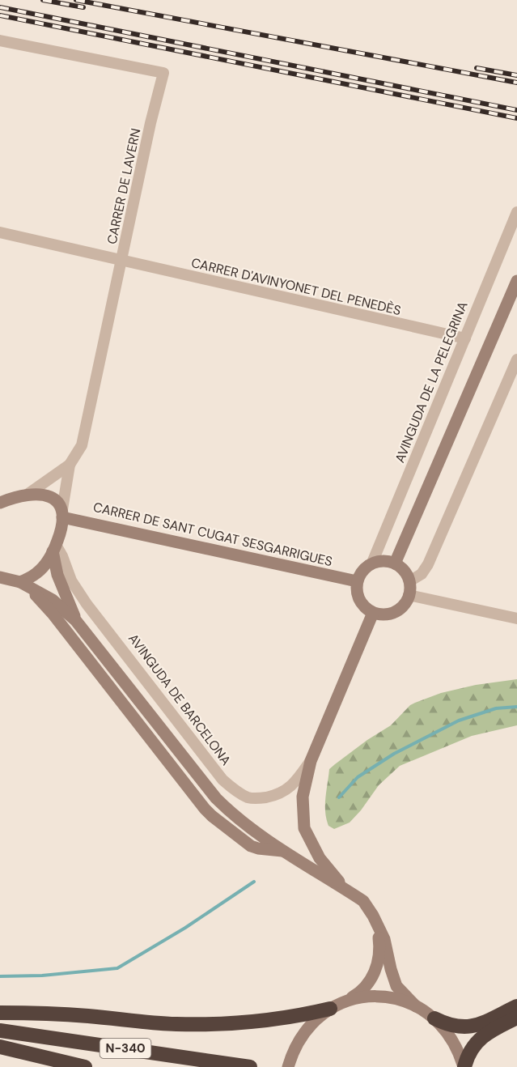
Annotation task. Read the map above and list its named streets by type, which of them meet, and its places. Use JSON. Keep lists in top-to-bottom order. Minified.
{"streets":{"highway":["N-340"],"street":["CARRER DE LAVERN","CARRER D'AVINYONET DEL PENEDÈS","AVINGUDA DE LA PELEGRINA","CARRER DE SANT CUGAT SESGARRIGUES","AVINGUDA DE BARCELONA"]},"crossings":[["CARRER DE LAVERN","CARRER D'AVINYONET DEL PENEDÈS"],["CARRER DE LAVERN","CARRER DE SANT CUGAT SESGARRIGUES"],["CARRER D'AVINYONET DEL PENEDÈS","AVINGUDA DE LA PELEGRINA"],["AVINGUDA DE LA PELEGRINA","CARRER DE SANT CUGAT SESGARRIGUES"]]}
